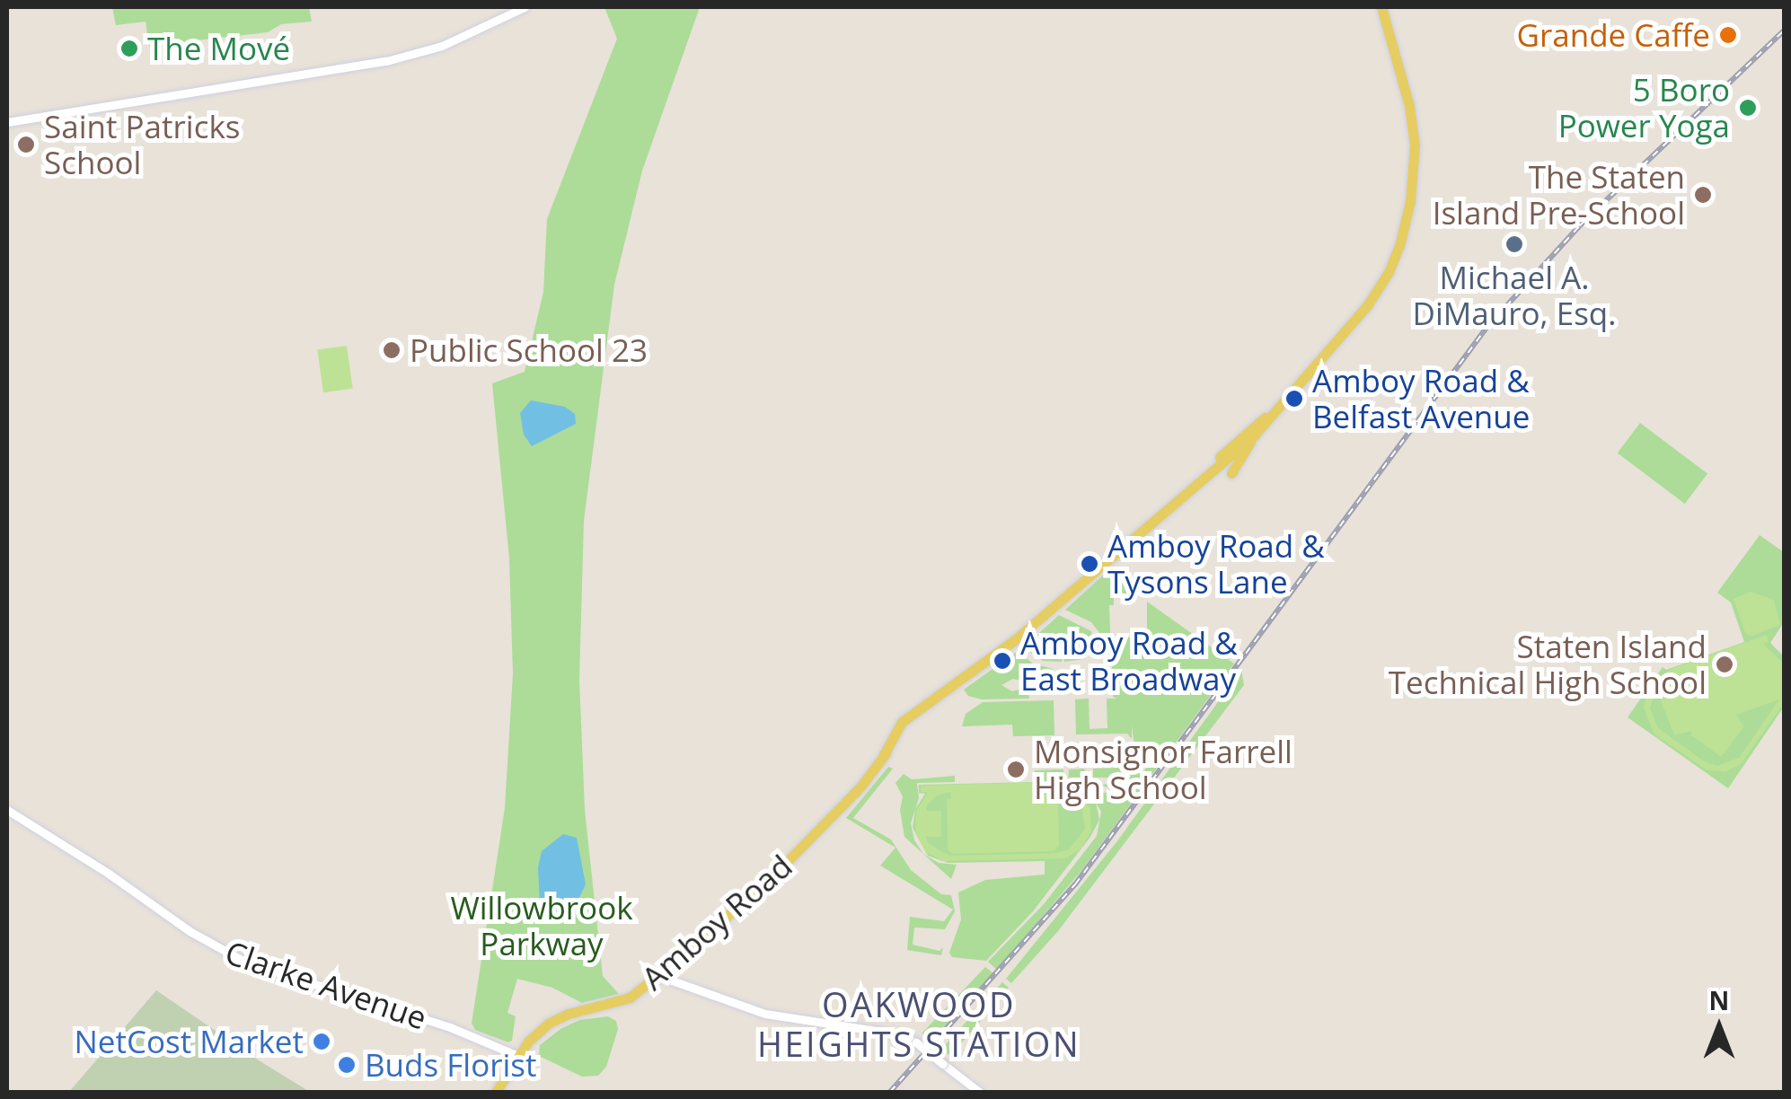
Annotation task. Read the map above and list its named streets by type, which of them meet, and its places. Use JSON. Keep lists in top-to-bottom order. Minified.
{"streets":{"main road":["Amboy Road"],"street":["Clarke Avenue"]},"crossings":[["Amboy Road","Clarke Avenue"]],"districts":["OAKWOOD HEIGHTS STATION"],"parks":["Willowbrook Parkway"],"places":["Grande Caffe","The Mové","5 Boro Power Yoga","Saint Patricks School","The Staten Island Pre-School","Michael A. DiMauro, Esq.","Public School 23","Amboy Road & Belfast Avenue","Amboy Road & Tysons Lane","Amboy Road & East Broadway","Staten Island Technical High School","Monsignor Farrell High School","NetCost Market","Buds Florist"],"north":"top"}
